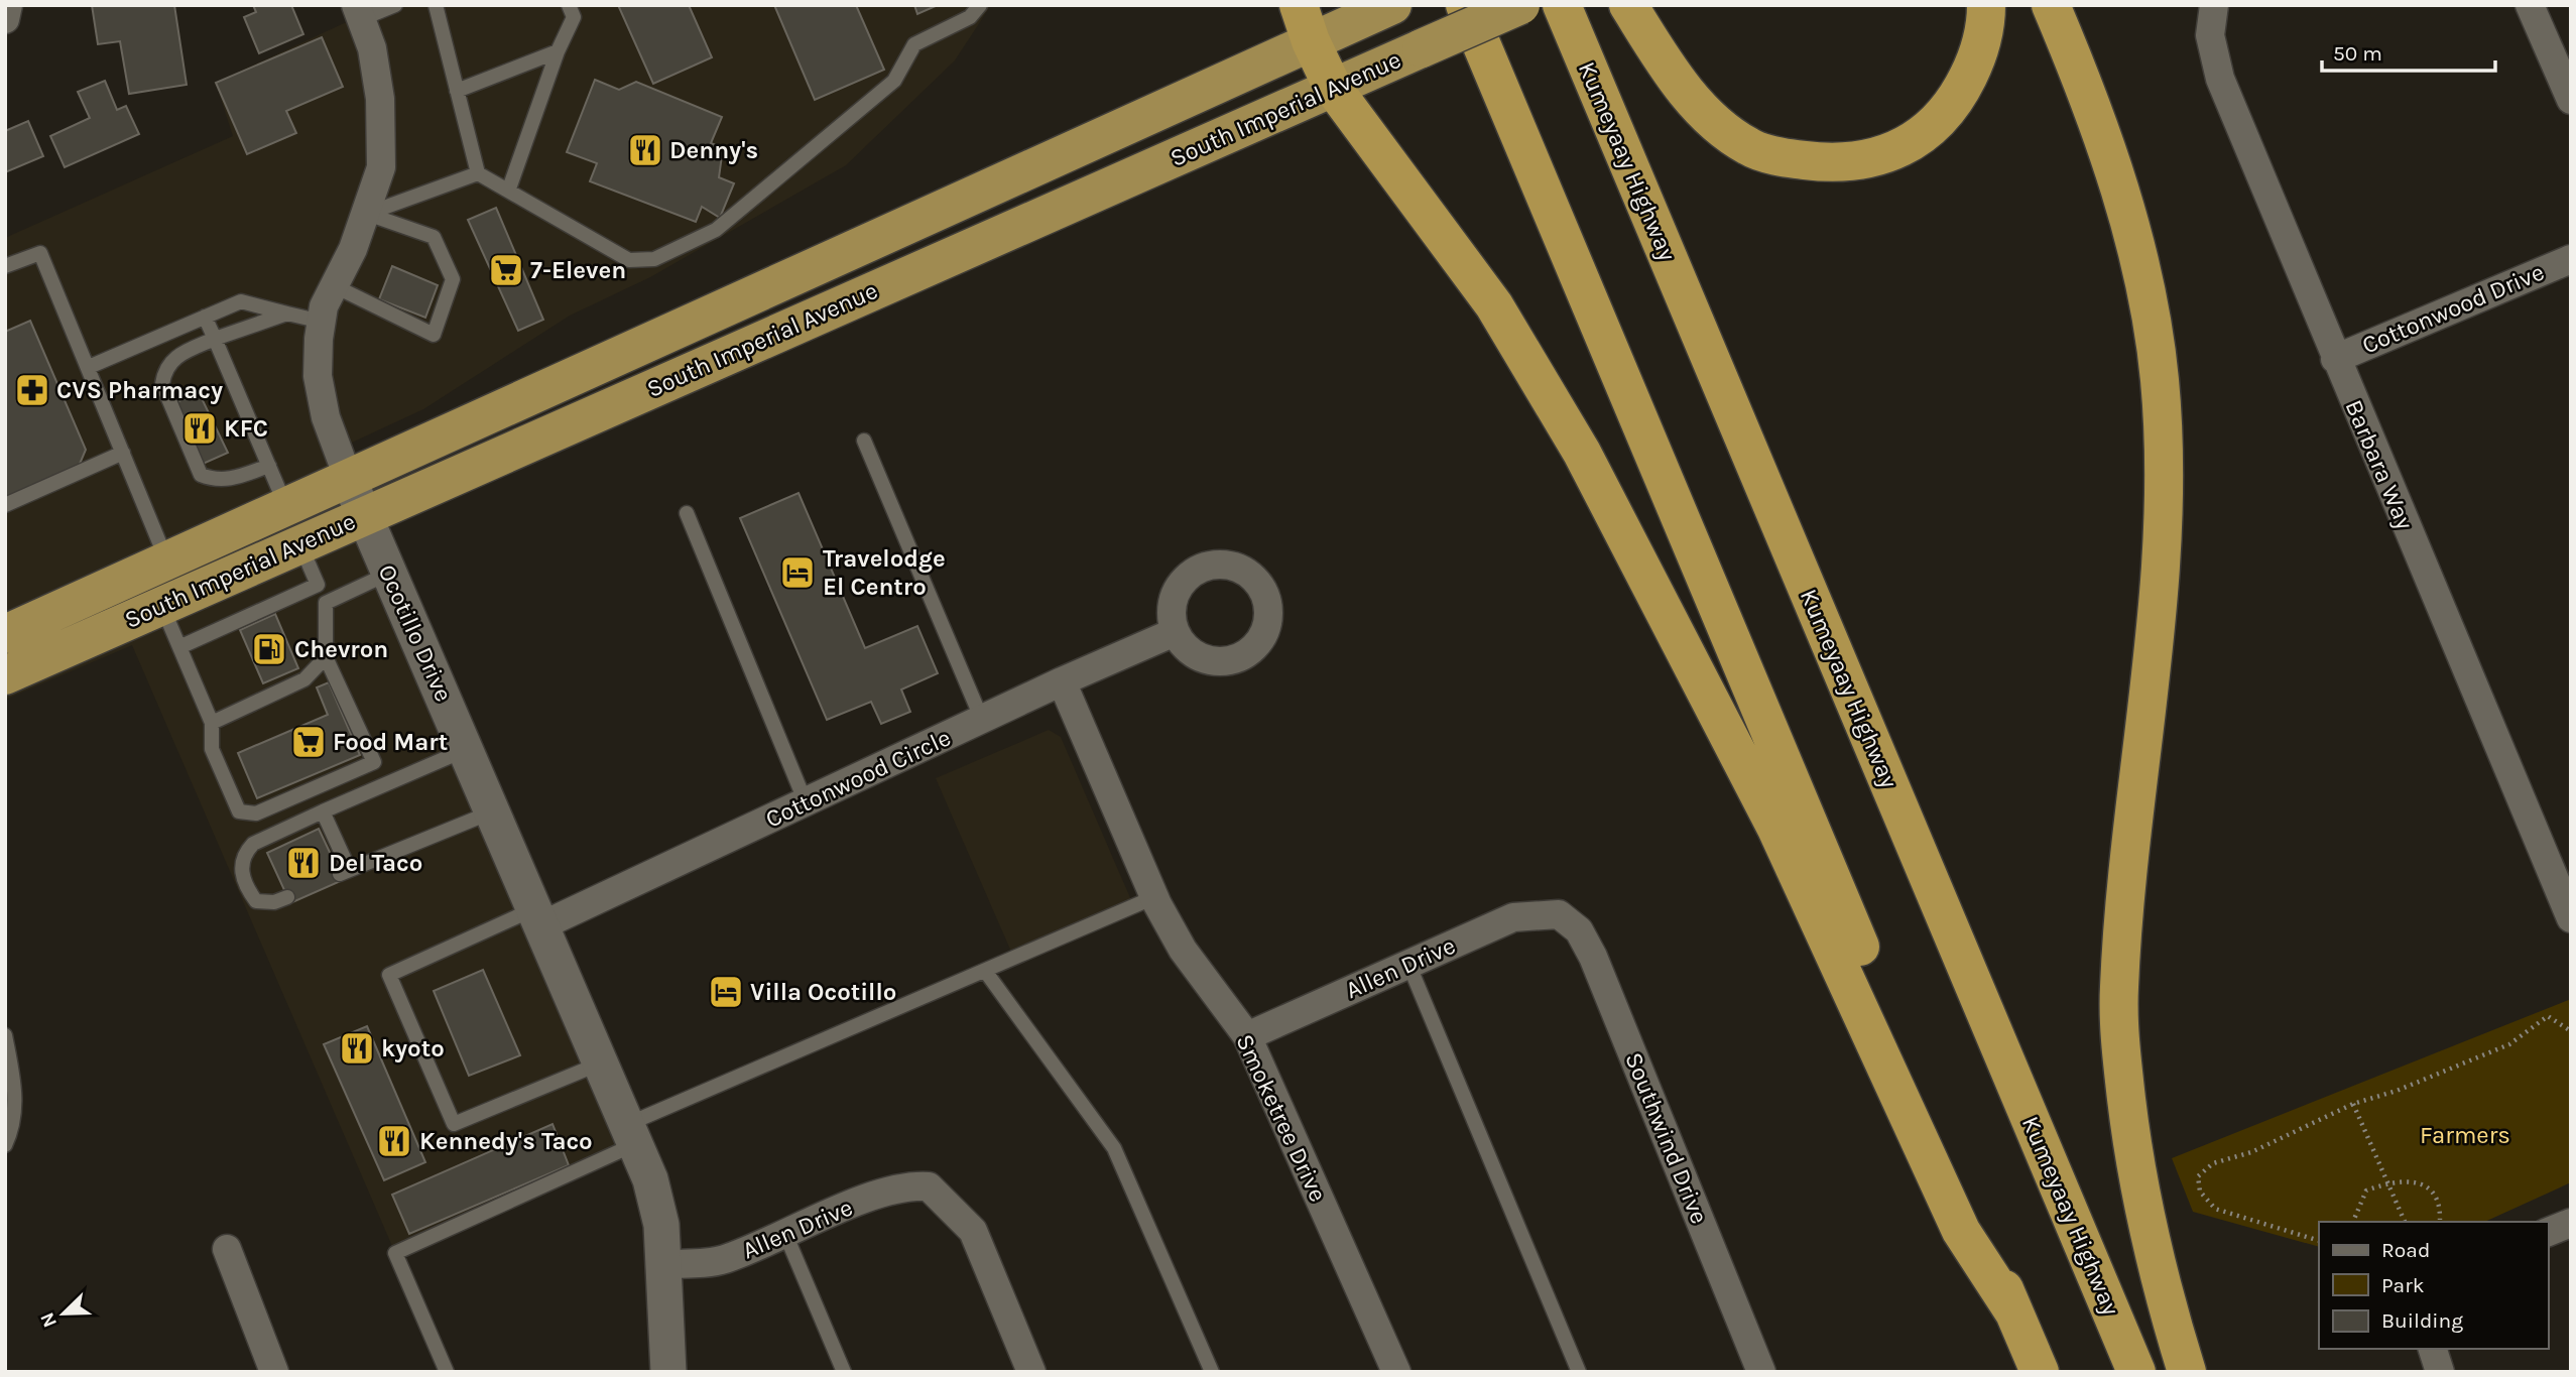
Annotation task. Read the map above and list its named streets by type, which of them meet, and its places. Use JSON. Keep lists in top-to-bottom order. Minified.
{"streets":{"highway":["South Imperial Avenue","Kumeyaay Highway"],"street":["Cottonwood Drive","Barbara Way","Ocotillo Drive","Cottonwood Circle","Allen Drive","Smoketree Drive","Southwind Drive"]},"crossings":[["South Imperial Avenue","Ocotillo Drive"],["Cottonwood Drive","Barbara Way"],["Ocotillo Drive","Cottonwood Circle"],["Ocotillo Drive","Allen Drive"],["Cottonwood Circle","Smoketree Drive"],["Allen Drive","Smoketree Drive"],["Allen Drive","Southwind Drive"]],"parks":["Farmers"],"places":{"restaurant":["Denny's","KFC","Del Taco","kyoto","Kennedy's Taco"],"supermarket":["7-Eleven","Food Mart"],"pharmacy":["CVS Pharmacy"],"hotel":["Travelodge El Centro","Villa Ocotillo"],"fuel station":["Chevron"]},"legend":["Road","Park","Building"],"scale_bar":"50 m","north":"bottom left"}
